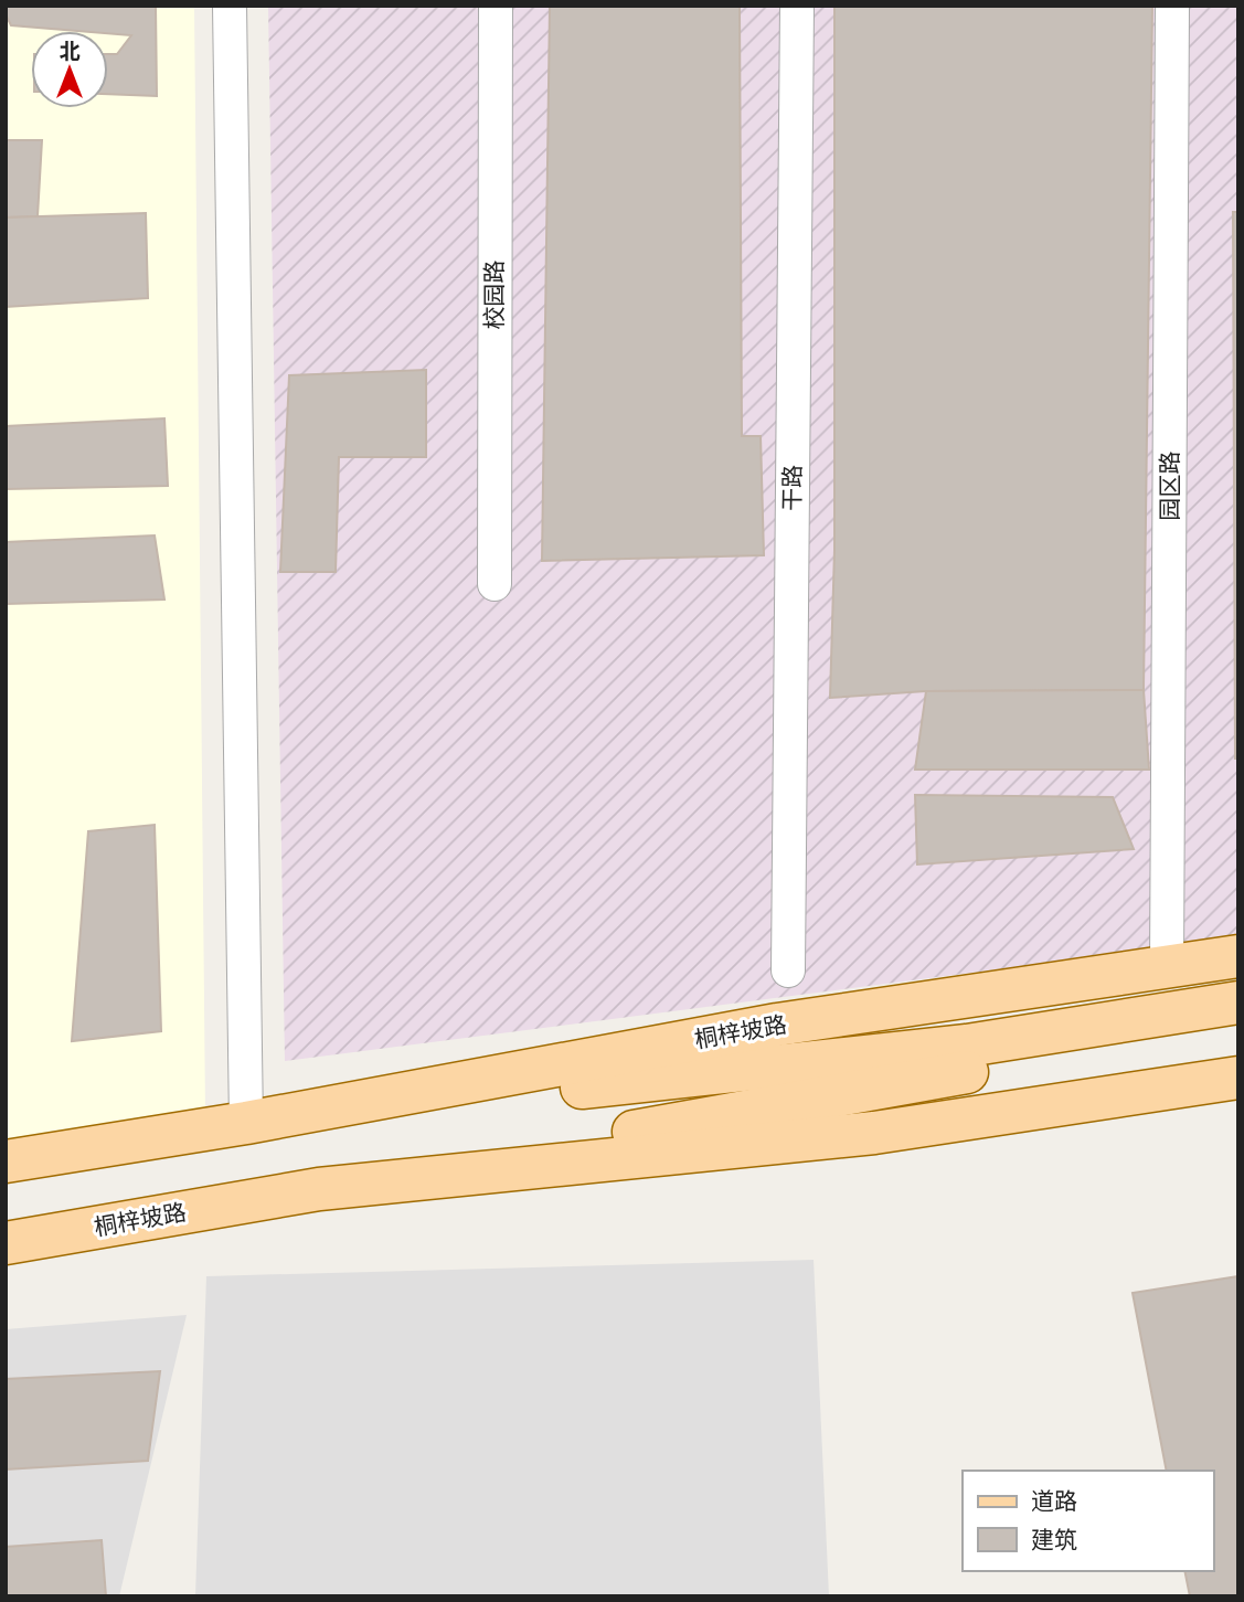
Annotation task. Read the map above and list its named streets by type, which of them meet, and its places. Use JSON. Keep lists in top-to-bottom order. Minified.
{"streets":{"main road":["桐梓坡路"],"street":["校园路","园区路","干路"]},"crossings":[["园区路","桐梓坡路"]],"legend":["道路","建筑"],"north":"top"}
